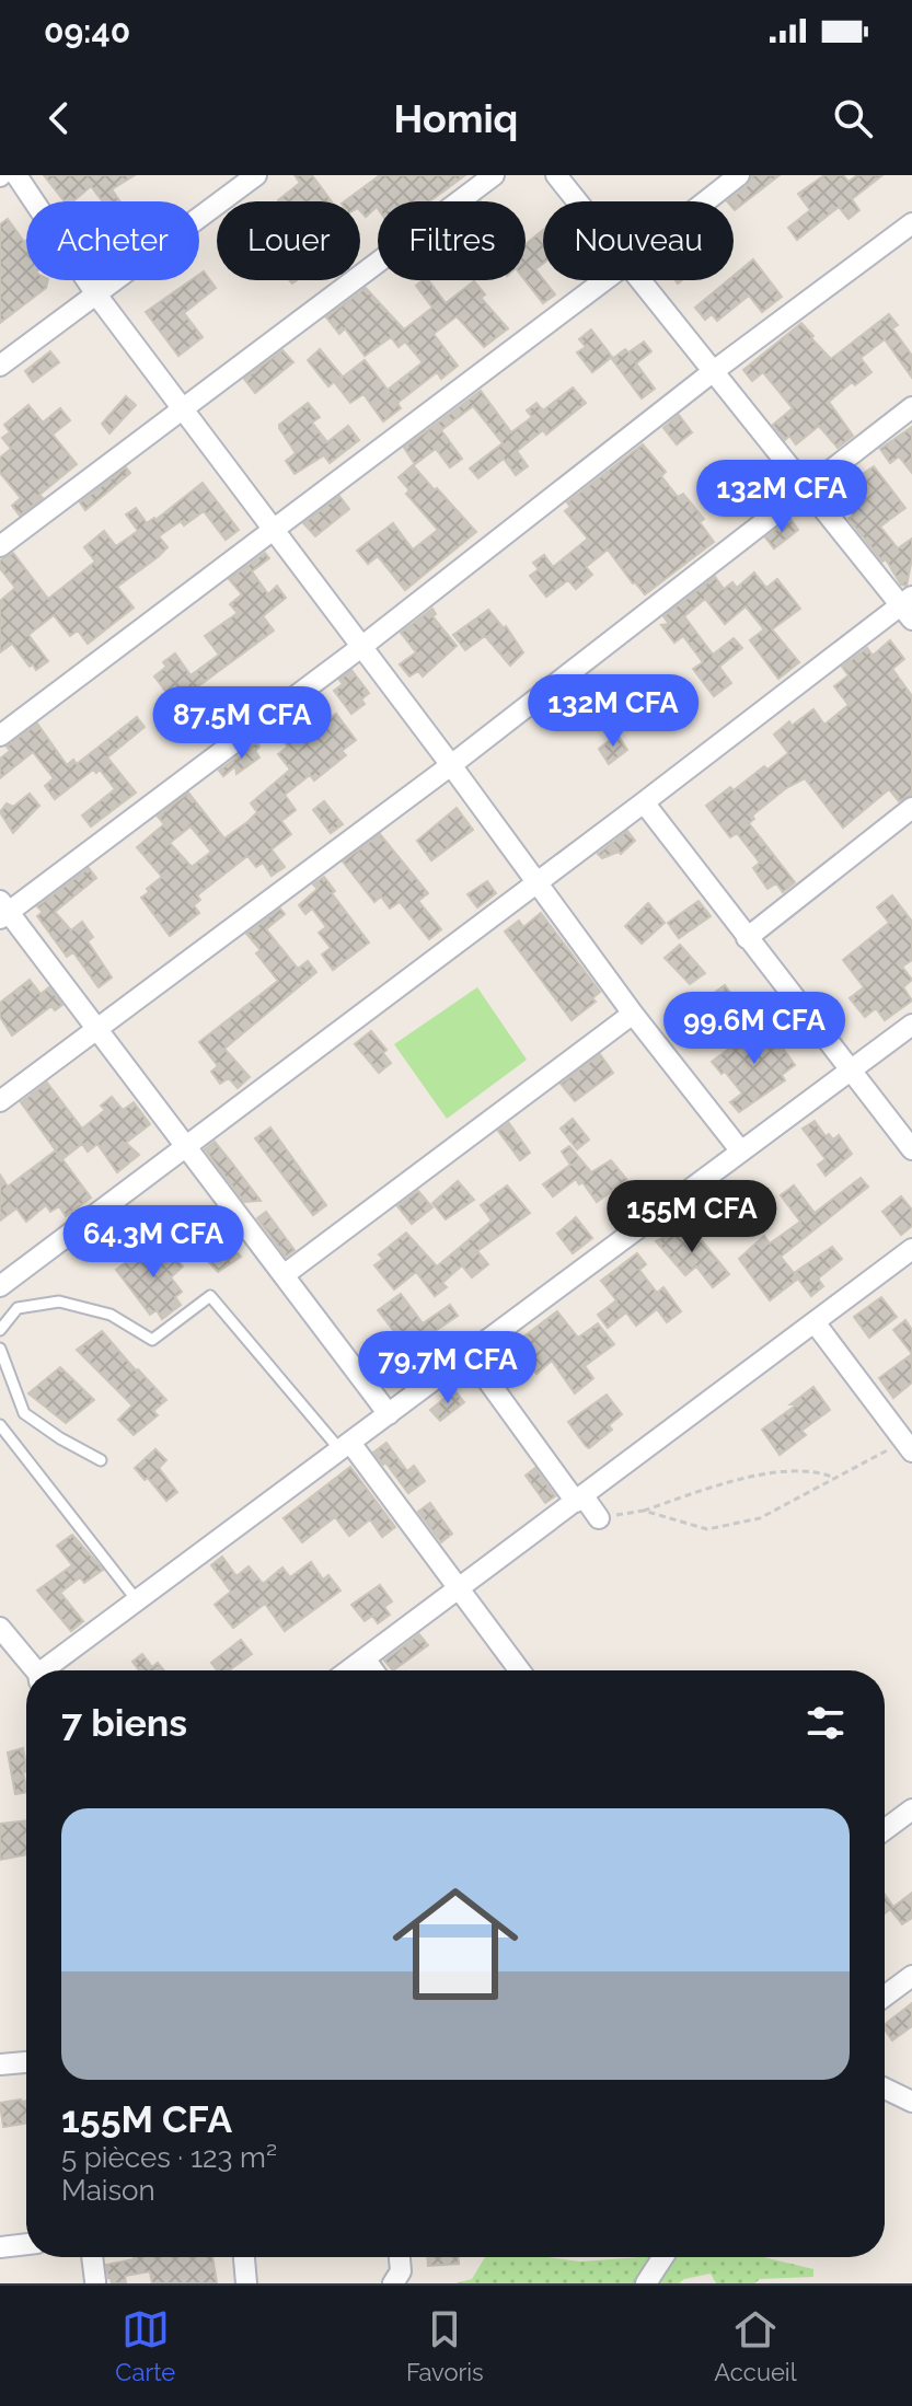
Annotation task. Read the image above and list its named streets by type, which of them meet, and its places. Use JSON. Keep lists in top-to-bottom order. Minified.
{"page":{"status":"09:40","header":"Homiq","chip":["Acheter","Louer","Filtres","Nouveau"],"price":["132M CFA","132M CFA","87.5M CFA","99.6M CFA","155M CFA","64.3M CFA","79.7M CFA"],"heading":"7 biens","list":[{"name":"155M CFA","note":"5 pièces · 123 m² · Maison"}],"tabs":["Carte","Favoris","Accueil"]}}
